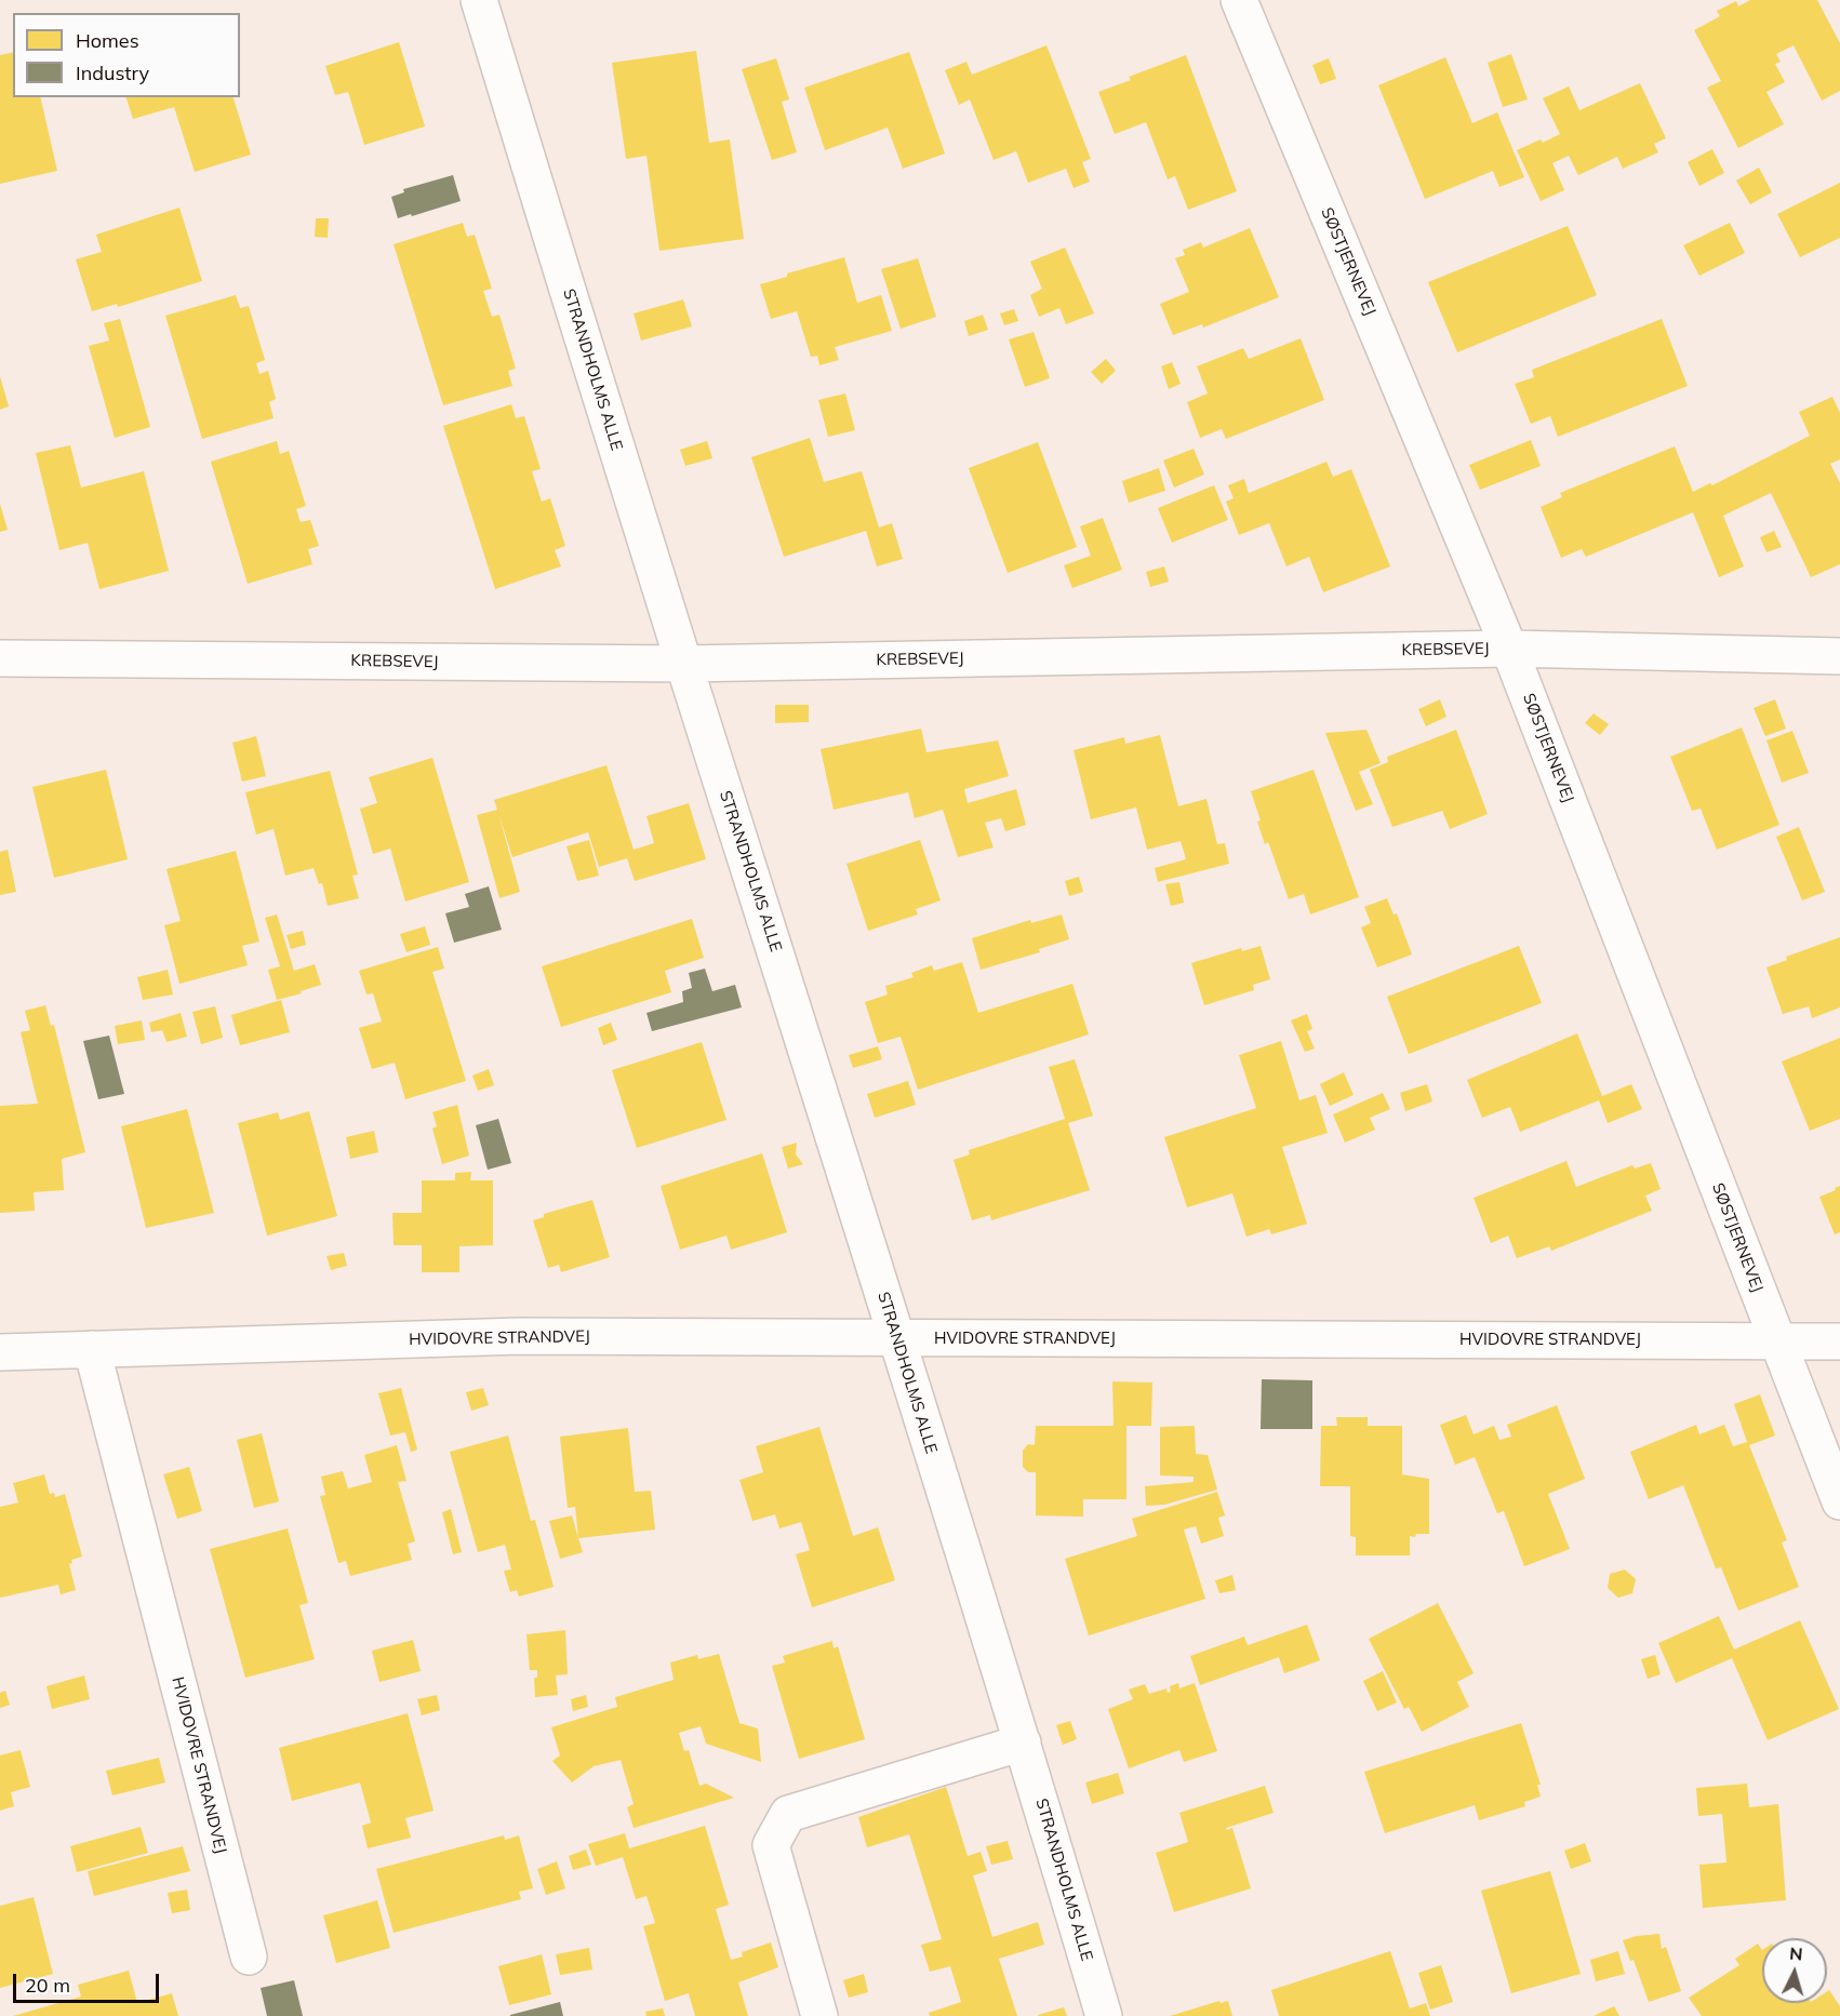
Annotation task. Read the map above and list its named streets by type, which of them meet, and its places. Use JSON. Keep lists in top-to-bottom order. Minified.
{"streets":{"street":["SØSTJERNEVEJ","STRANDHOLMS ALLE","KREBSEVEJ","HVIDOVRE STRANDVEJ"]},"crossings":[["SØSTJERNEVEJ","KREBSEVEJ"],["SØSTJERNEVEJ","HVIDOVRE STRANDVEJ"],["STRANDHOLMS ALLE","KREBSEVEJ"],["STRANDHOLMS ALLE","HVIDOVRE STRANDVEJ"]],"legend":["Homes","Industry"],"scale_bar":"20 m","north":"top"}
